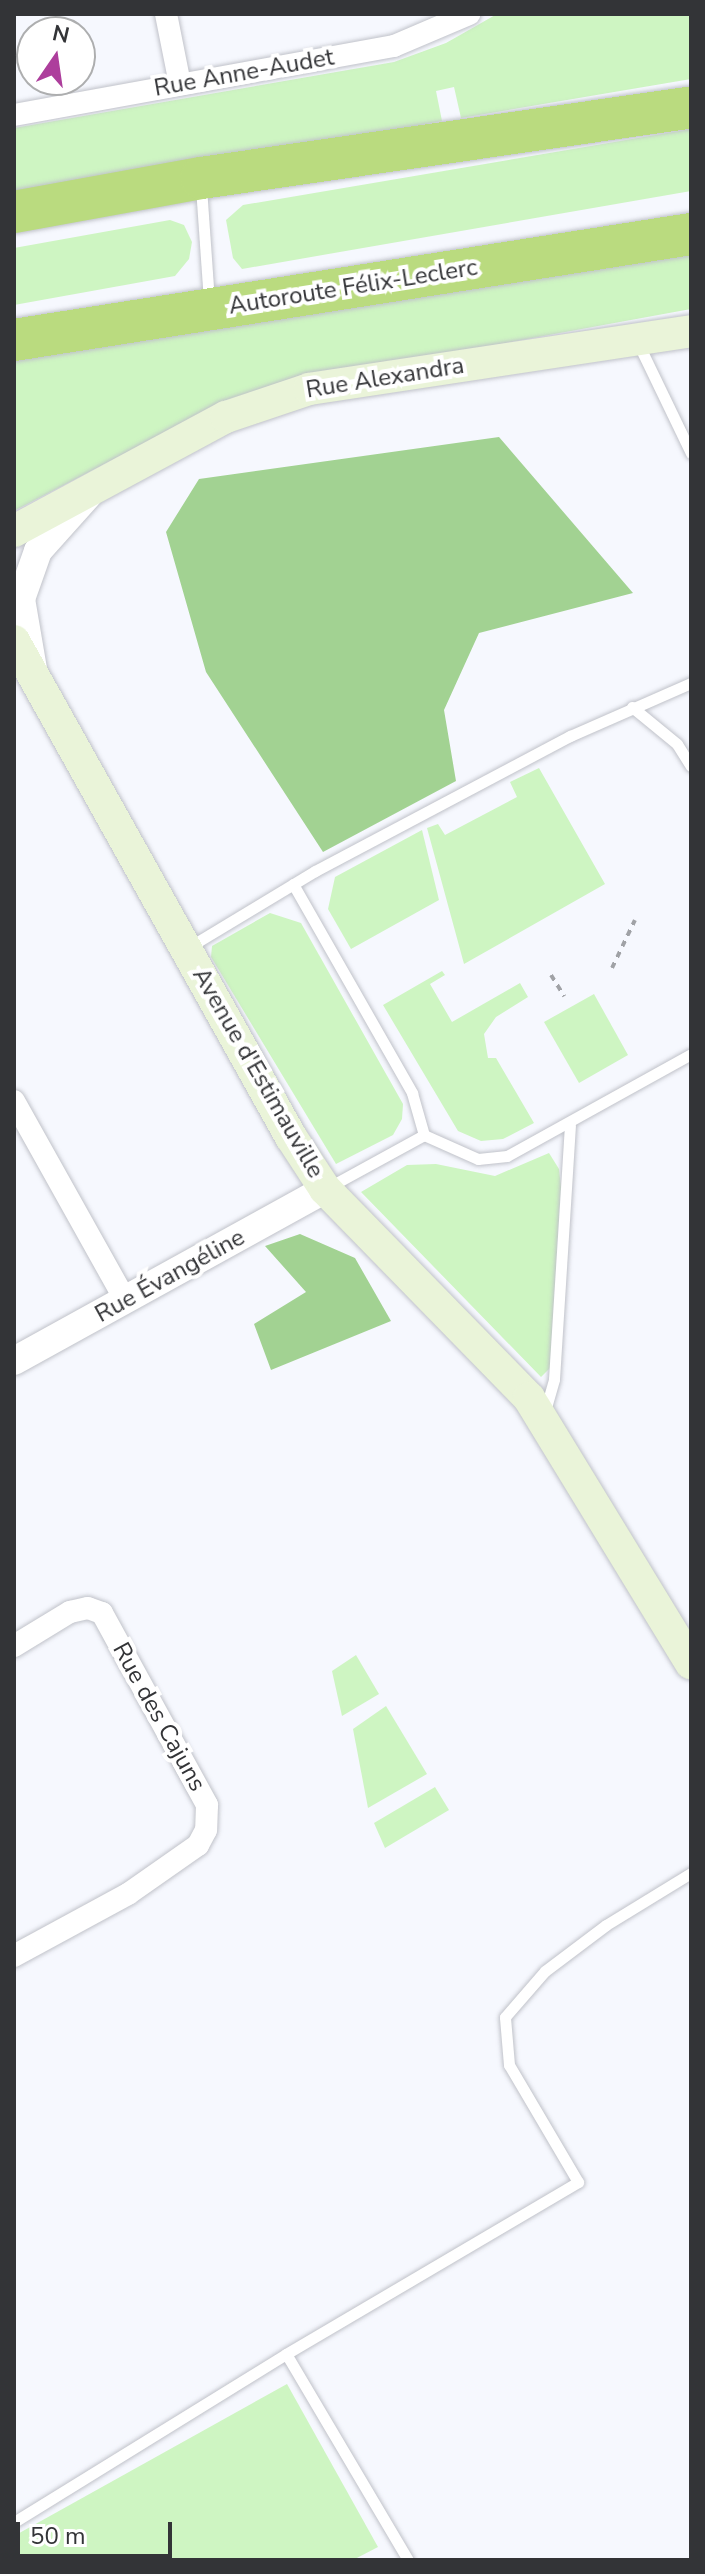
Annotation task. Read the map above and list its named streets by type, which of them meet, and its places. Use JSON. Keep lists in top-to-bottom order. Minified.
{"streets":{"highway":["Autoroute Félix-Leclerc"],"main road":["Rue Alexandra","Avenue d'Estimauville"],"street":["Rue Anne-Audet","Rue Évangéline","Rue des Cajuns"]},"crossings":[["Avenue d'Estimauville","Rue Évangéline"]],"scale_bar":"50 m","north":"top"}
